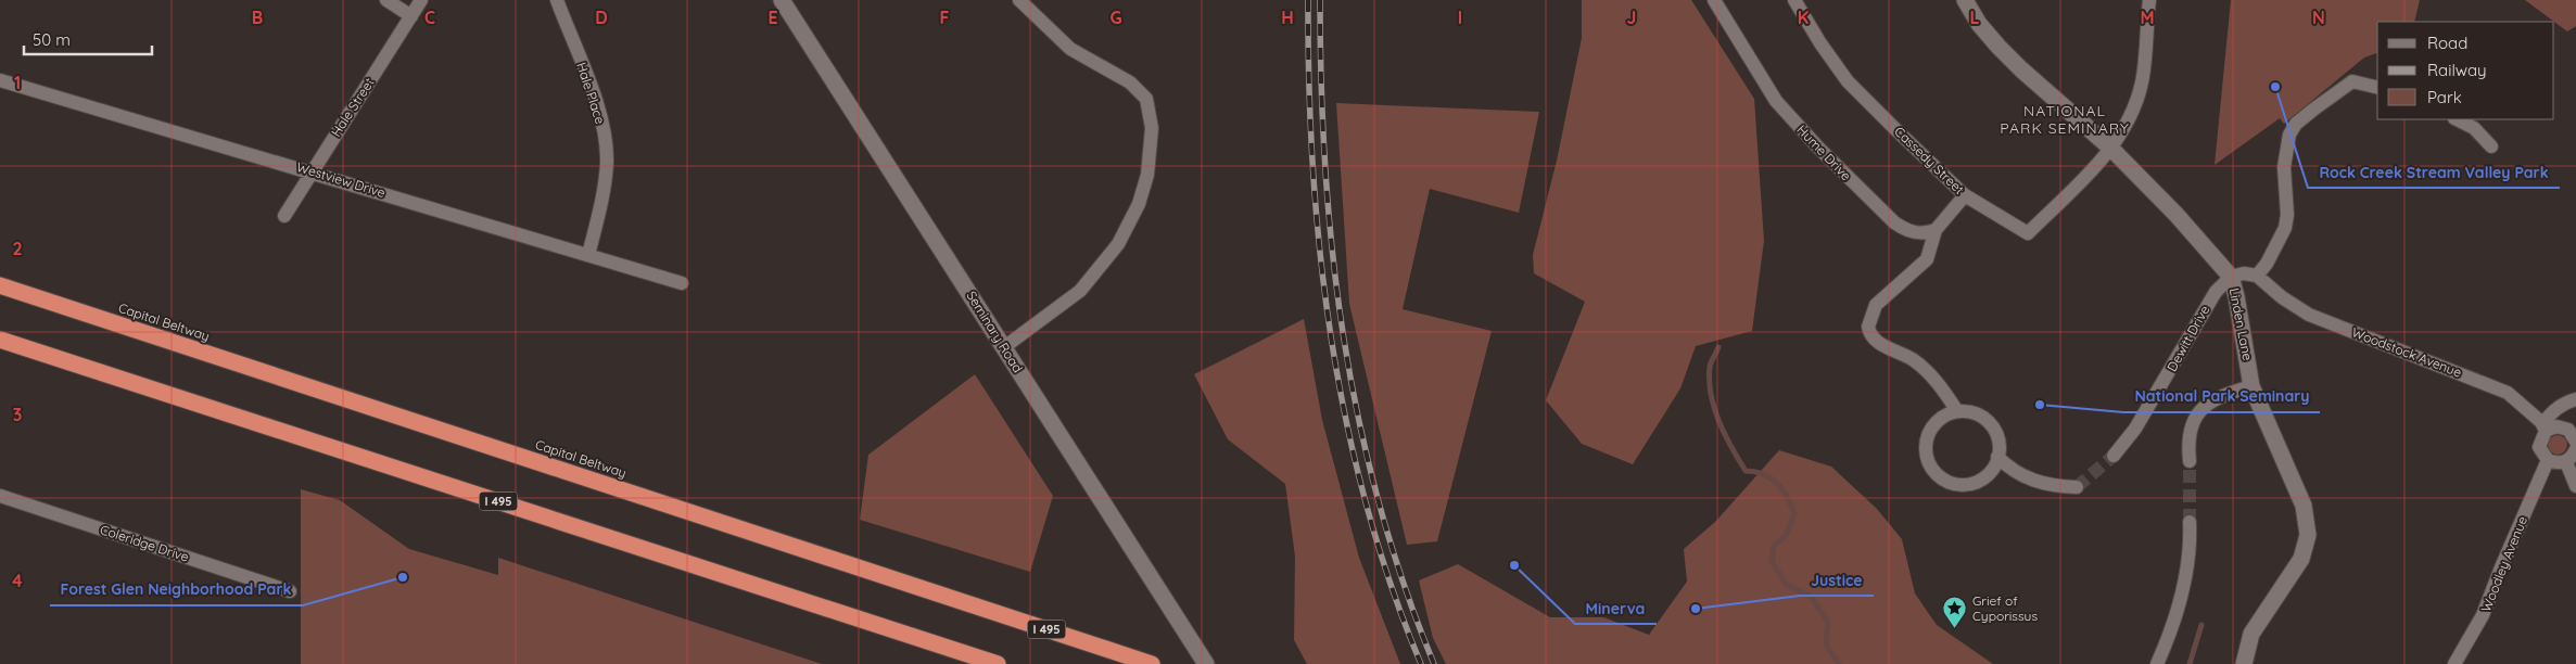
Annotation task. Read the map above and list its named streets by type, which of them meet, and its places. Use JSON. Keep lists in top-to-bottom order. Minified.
{"streets":{"highway":["Capital Beltway","I 495"],"street":["Hale Place","Hale Street","Hume Drive","Cassedy Street","Westview Drive","Linden Lane","Seminary Road","Dewitt Drive","Woodstock Avenue","Coleridge Drive","Woodley Avenue"]},"crossings":[["Hale Place","Westview Drive"],["Hale Street","Westview Drive"],["Cassedy Street","Linden Lane"],["Linden Lane","Dewitt Drive"]],"districts":["NATIONAL PARK SEMINARY"],"places":{"other":["Rock Creek Stream Valley Park","National Park Seminary","Minerva","Forest Glen Neighborhood Park","Justice"],"place":["Grief of Cyporissus"]},"legend":["Road","Railway","Park"],"scale_bar":"50 m","grid":{"columns":["B","C","D","E","F","G","H","I","J","K","L","M","N"],"rows":["1","2","3","4"]}}
